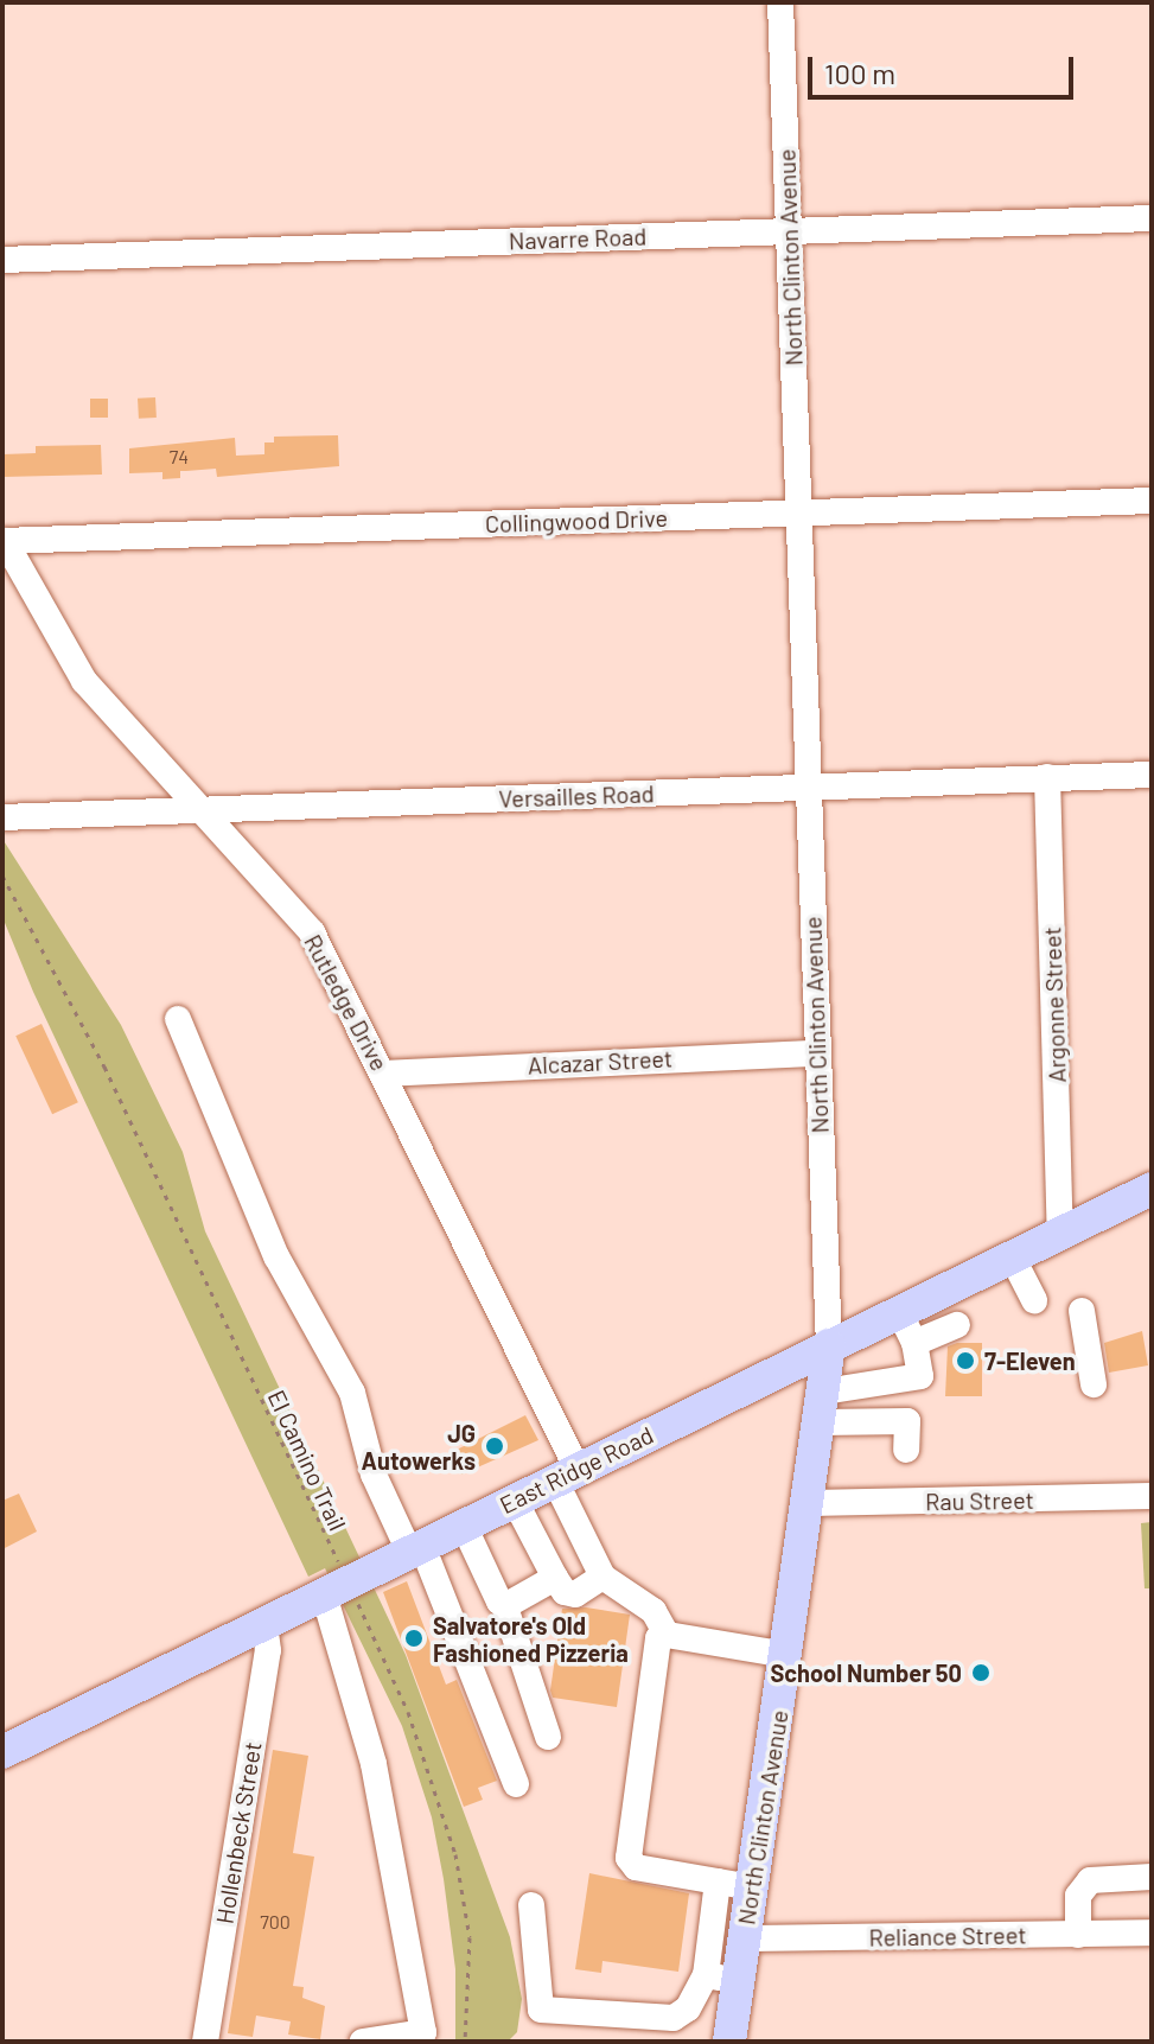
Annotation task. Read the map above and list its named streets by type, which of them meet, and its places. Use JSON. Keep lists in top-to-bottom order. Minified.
{"streets":{"main road":["North Clinton Avenue","East Ridge Road"],"street":["Navarre Road","Collingwood Drive","Versailles Road","Rutledge Drive","Argonne Street","Alcazar Street","Rau Street","Hollenbeck Street","Reliance Street"],"path":["El Camino Trail"]},"crossings":[["Navarre Road","North Clinton Avenue"],["North Clinton Avenue","Collingwood Drive"],["North Clinton Avenue","Versailles Road"],["North Clinton Avenue","Alcazar Street"],["North Clinton Avenue","East Ridge Road"],["North Clinton Avenue","Rau Street"],["North Clinton Avenue","Reliance Street"],["Collingwood Drive","Rutledge Drive"],["Versailles Road","Rutledge Drive"],["Versailles Road","Argonne Street"],["Rutledge Drive","Alcazar Street"],["Rutledge Drive","East Ridge Road"],["Argonne Street","East Ridge Road"],["East Ridge Road","Hollenbeck Street"]],"places":["7-Eleven","JG Autowerks","Salvatore's Old Fashioned Pizzeria","School Number 50"],"house_numbers":["74","700"],"scale_bar":"100 m"}
